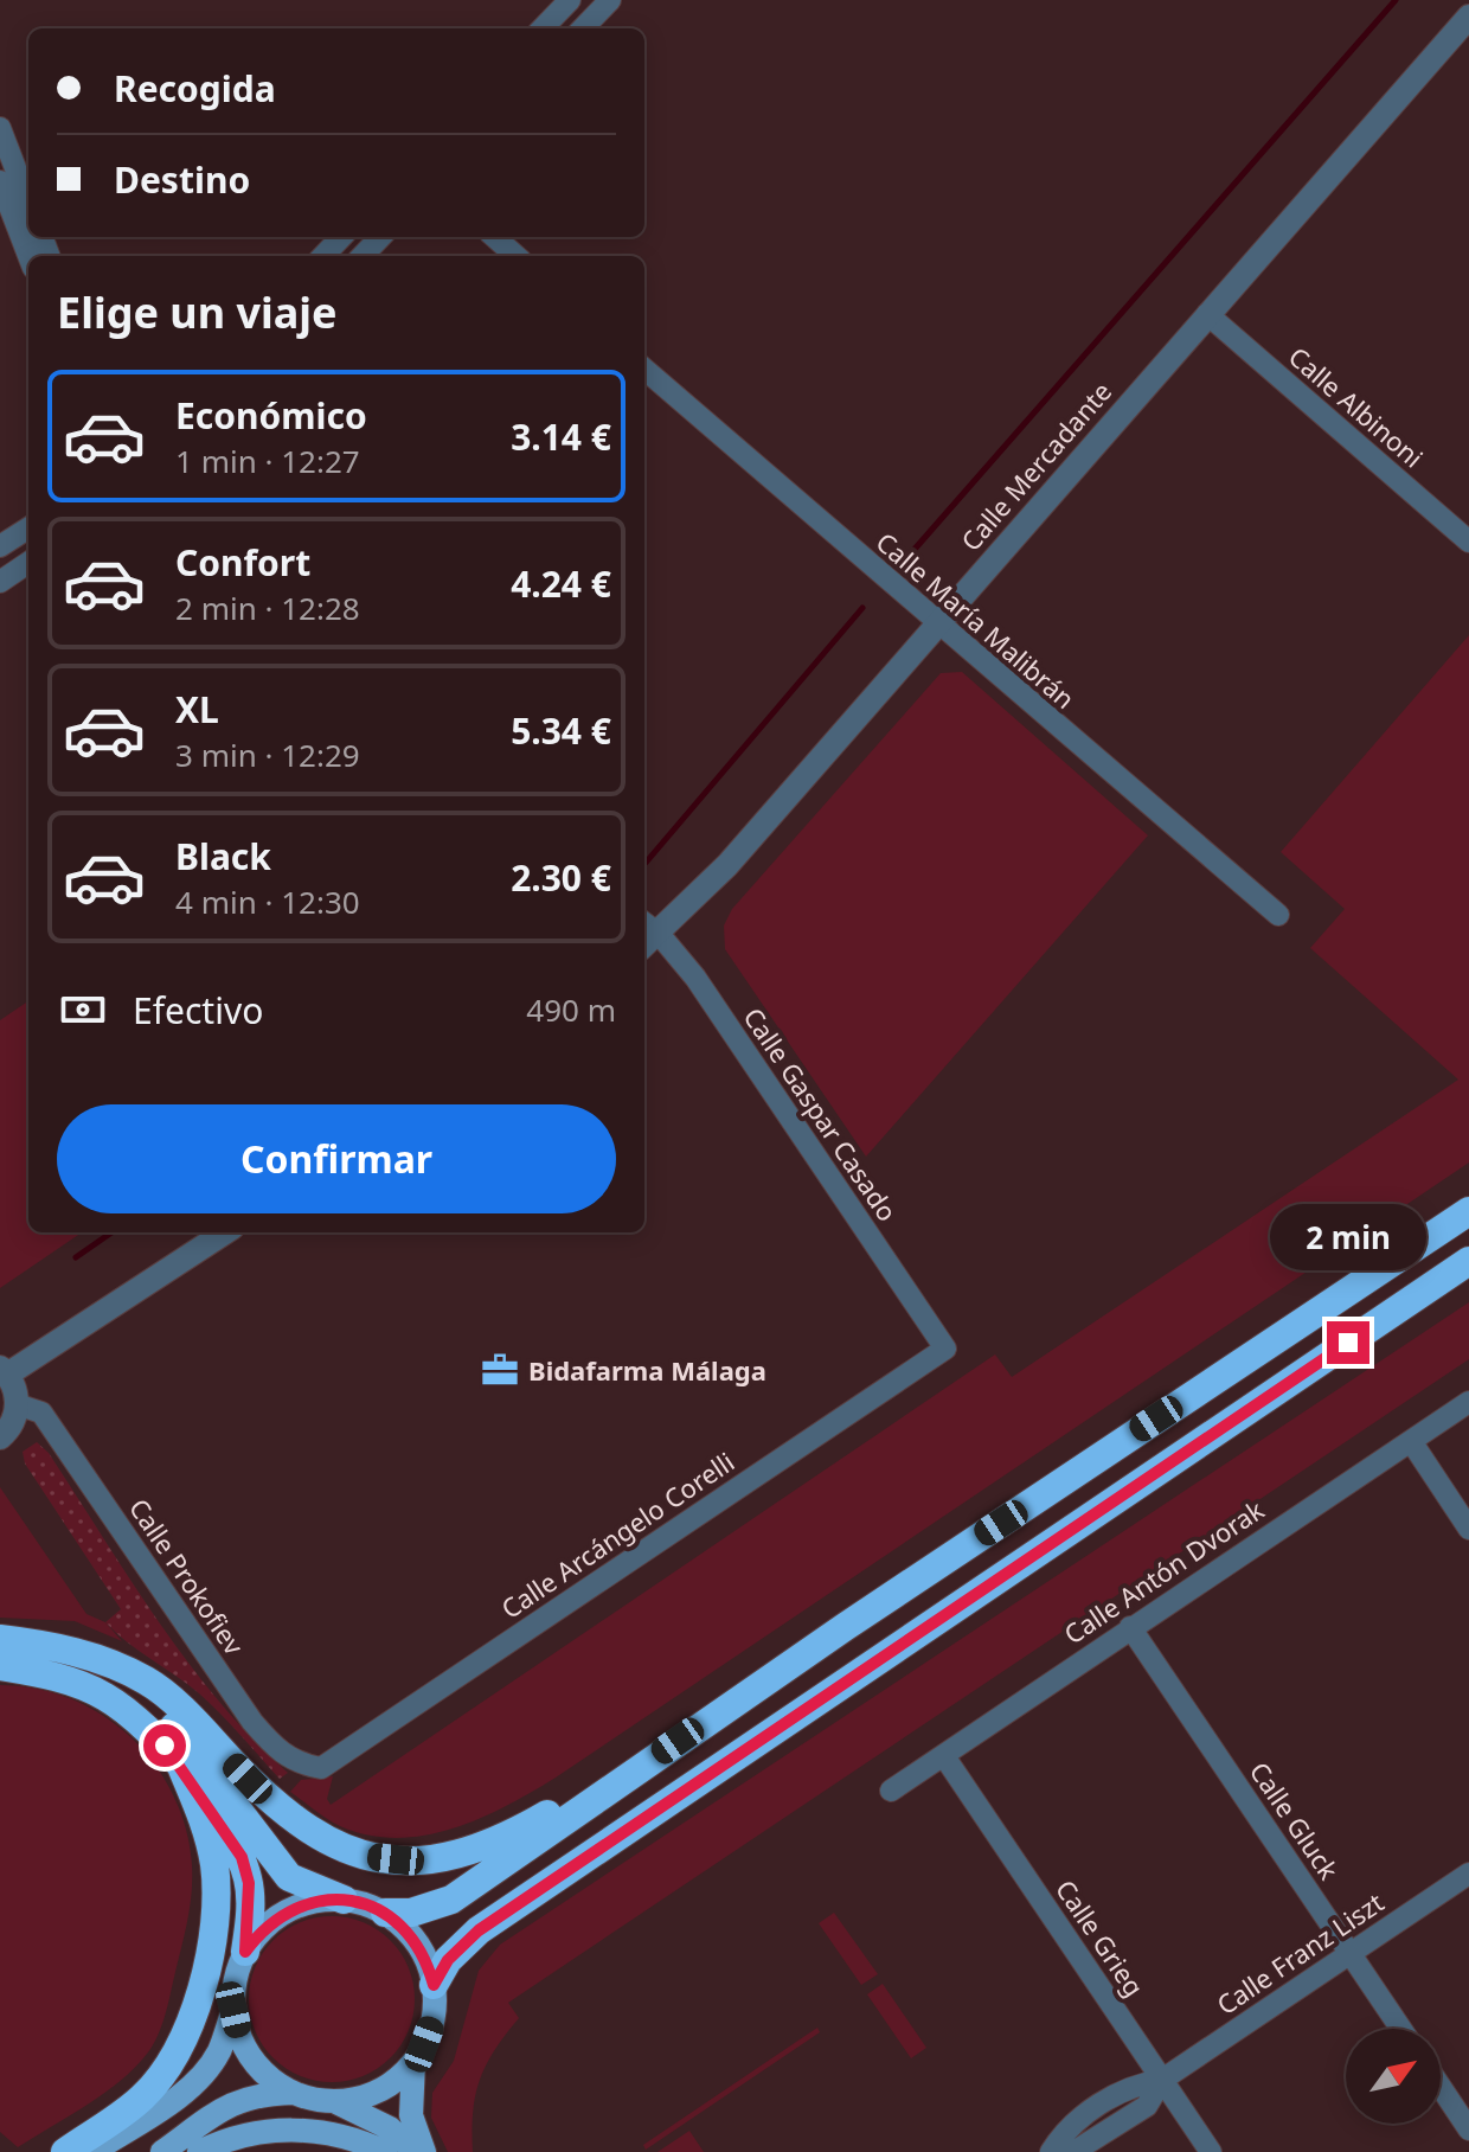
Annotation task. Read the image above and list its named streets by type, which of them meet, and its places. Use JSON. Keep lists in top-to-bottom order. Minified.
{"streets":{"street":["Calle Albinoni","Calle Mercadante","Calle María Malibrán","Calle Gaspar Casado","Calle Arcángelo Corelli","Calle Antón Dvorak","Calle Prokofiev","Calle Gluck","Calle Grieg","Calle Franz Liszt"]},"crossings":[["Calle Albinoni","Calle Mercadante"],["Calle Mercadante","Calle María Malibrán"],["Calle Mercadante","Calle Gaspar Casado"],["Calle Gaspar Casado","Calle Arcángelo Corelli"],["Calle Arcángelo Corelli","Calle Prokofiev"],["Calle Antón Dvorak","Calle Gluck"],["Calle Antón Dvorak","Calle Grieg"],["Calle Gluck","Calle Franz Liszt"],["Calle Grieg","Calle Franz Liszt"]],"places":{"office":["Bidafarma Málaga"]},"north":"top right","page":{"banner":["Recogida","Destino"],"heading":"Elige un viaje","list":[{"name":"Económico","note":"1 min · 12:27","value":"3.14 €"},{"name":"Confort","note":"2 min · 12:28","value":"4.24 €"},{"name":"XL","note":"3 min · 12:29","value":"5.34 €"},{"name":"Black","note":"4 min · 12:30","value":"2.30 €"}],"pay":["Efectivo","490 m"],"buttons":"Confirmar","bubble":"2 min"}}
